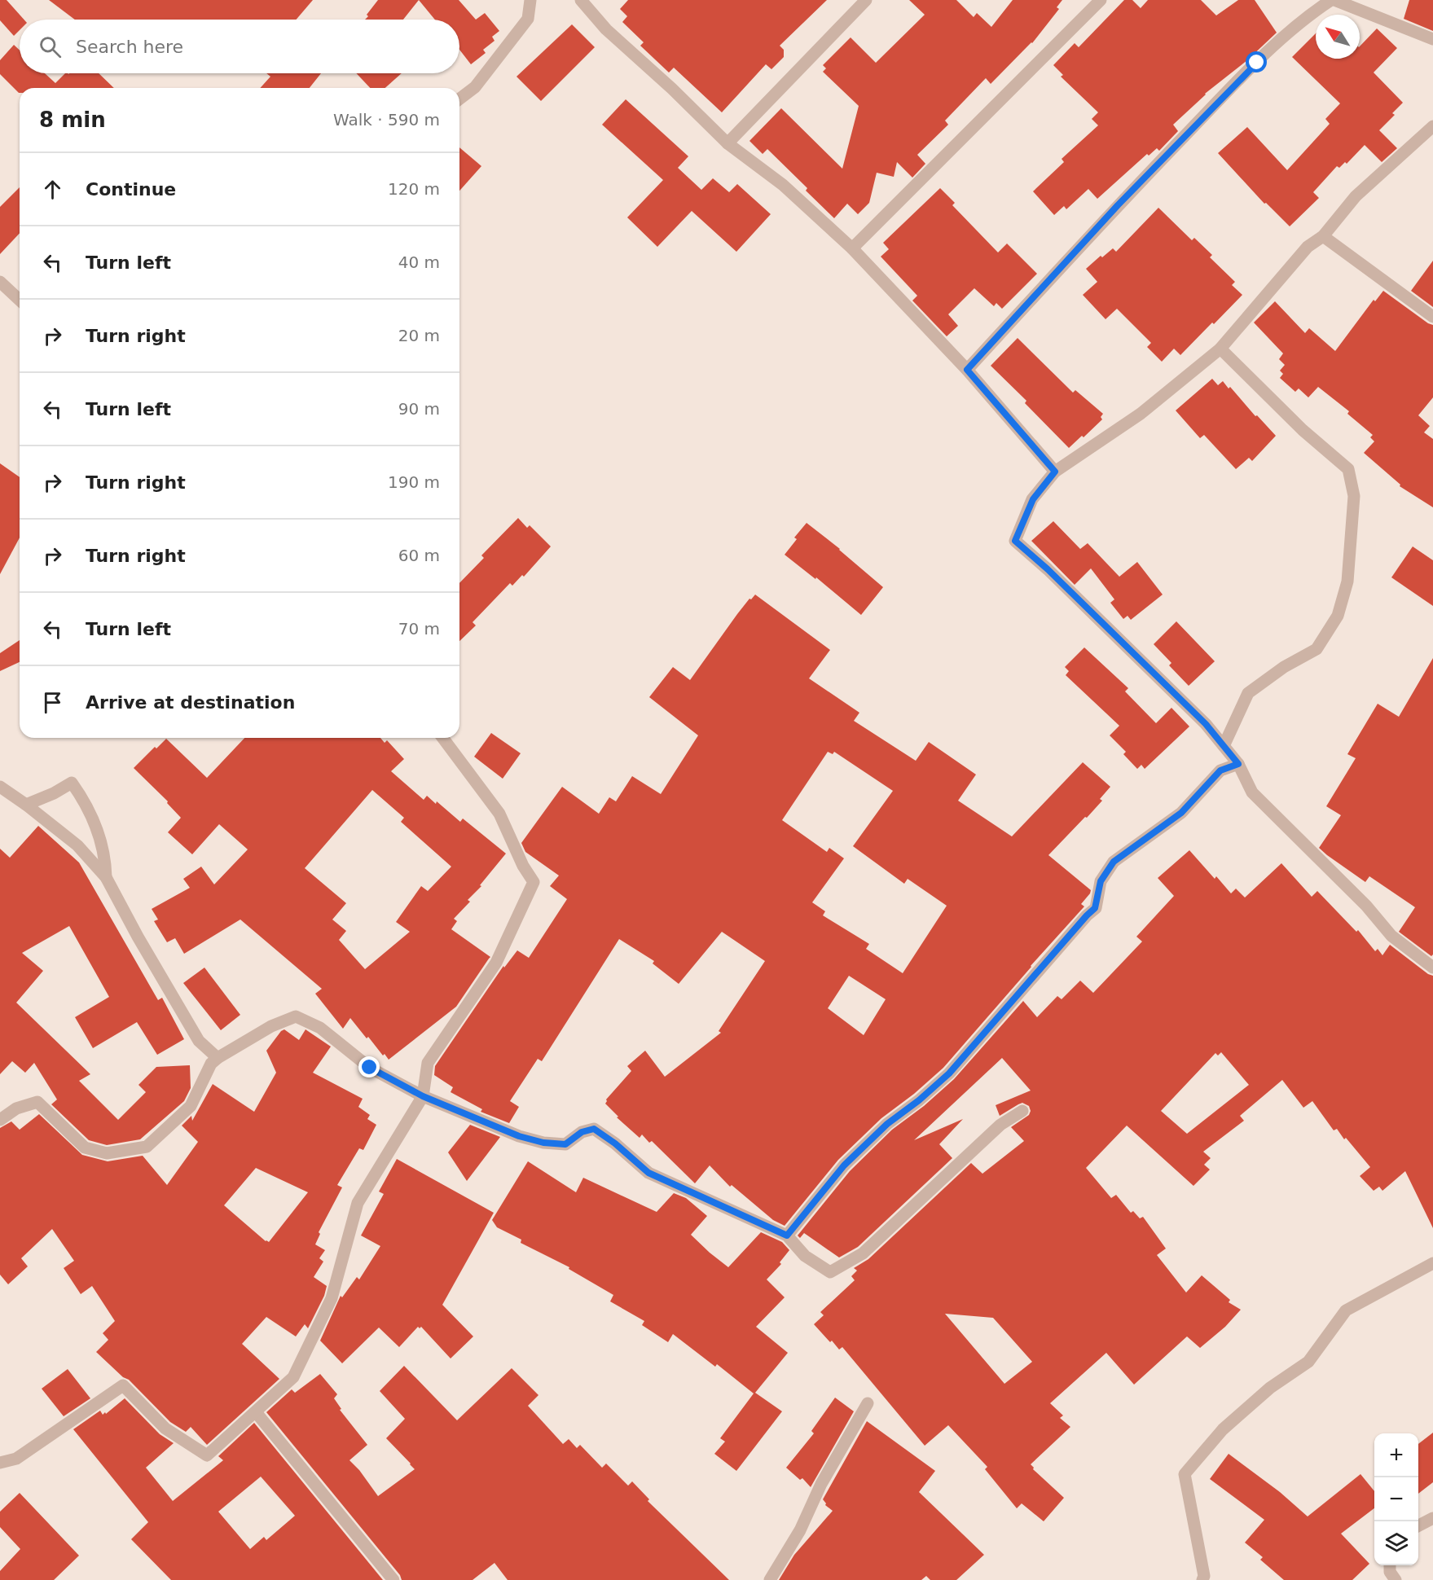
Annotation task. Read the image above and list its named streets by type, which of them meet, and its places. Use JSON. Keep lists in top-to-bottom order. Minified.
{"north":"top left","page":{"search":"Search here","heading":["8 min","Walk · 590 m"],"list":[["Continue","120 m"],["Turn left","40 m"],["Turn right","20 m"],["Turn left","90 m"],["Turn right","190 m"],["Turn right","60 m"],["Turn left","70 m"],"Arrive at destination"],"map_buttons":["+","−"]}}
